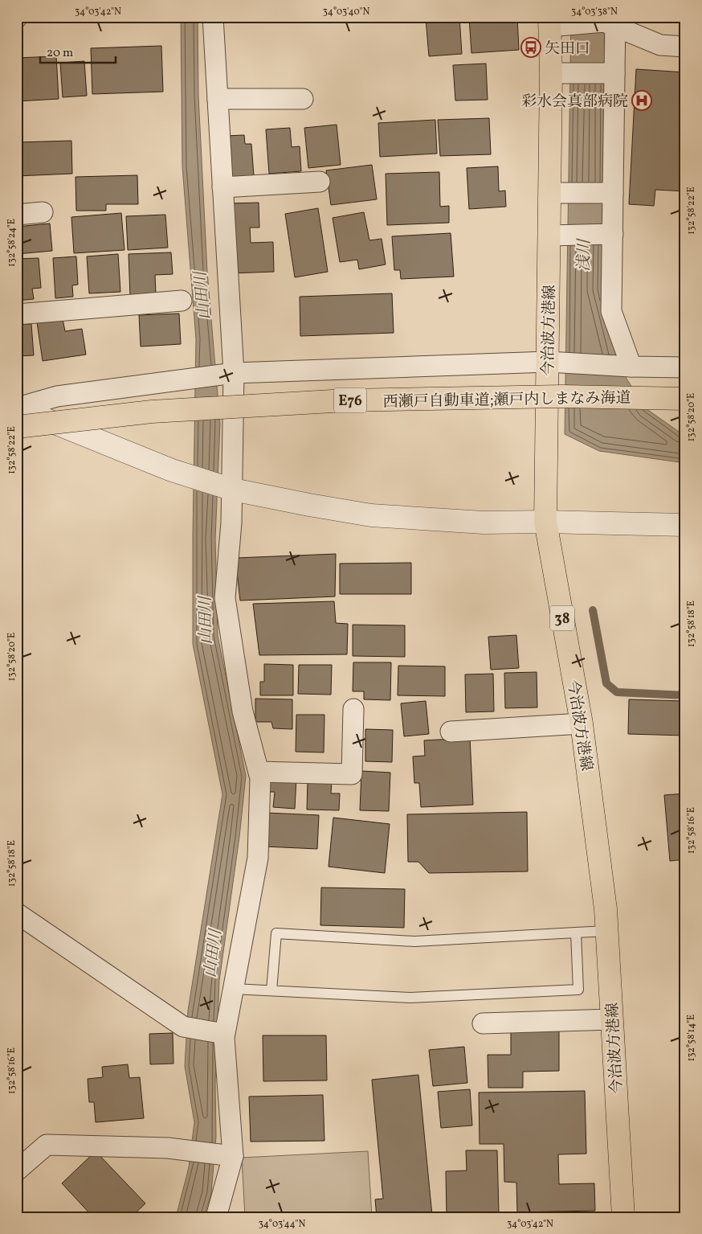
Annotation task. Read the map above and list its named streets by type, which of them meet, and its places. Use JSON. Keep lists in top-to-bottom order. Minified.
{"streets":{"main road":["今治波方港線","西瀬戸自動車道;瀬戸内しまなみ海道","E76","38"]},"water":["浅川","山田川"],"places":{"bus stop":["矢田口"],"hospital":["彩水会真部病院"]},"scale_bar":"20 m","coordinates":["34°03'42\"N","34°03'40\"N","34°03'38\"N","132°58'22\"E","132°58'24\"E","132°58'20\"E","132°58'18\"E","132°58'16\"E","132°58'14\"E","34°03'44\"N"]}
